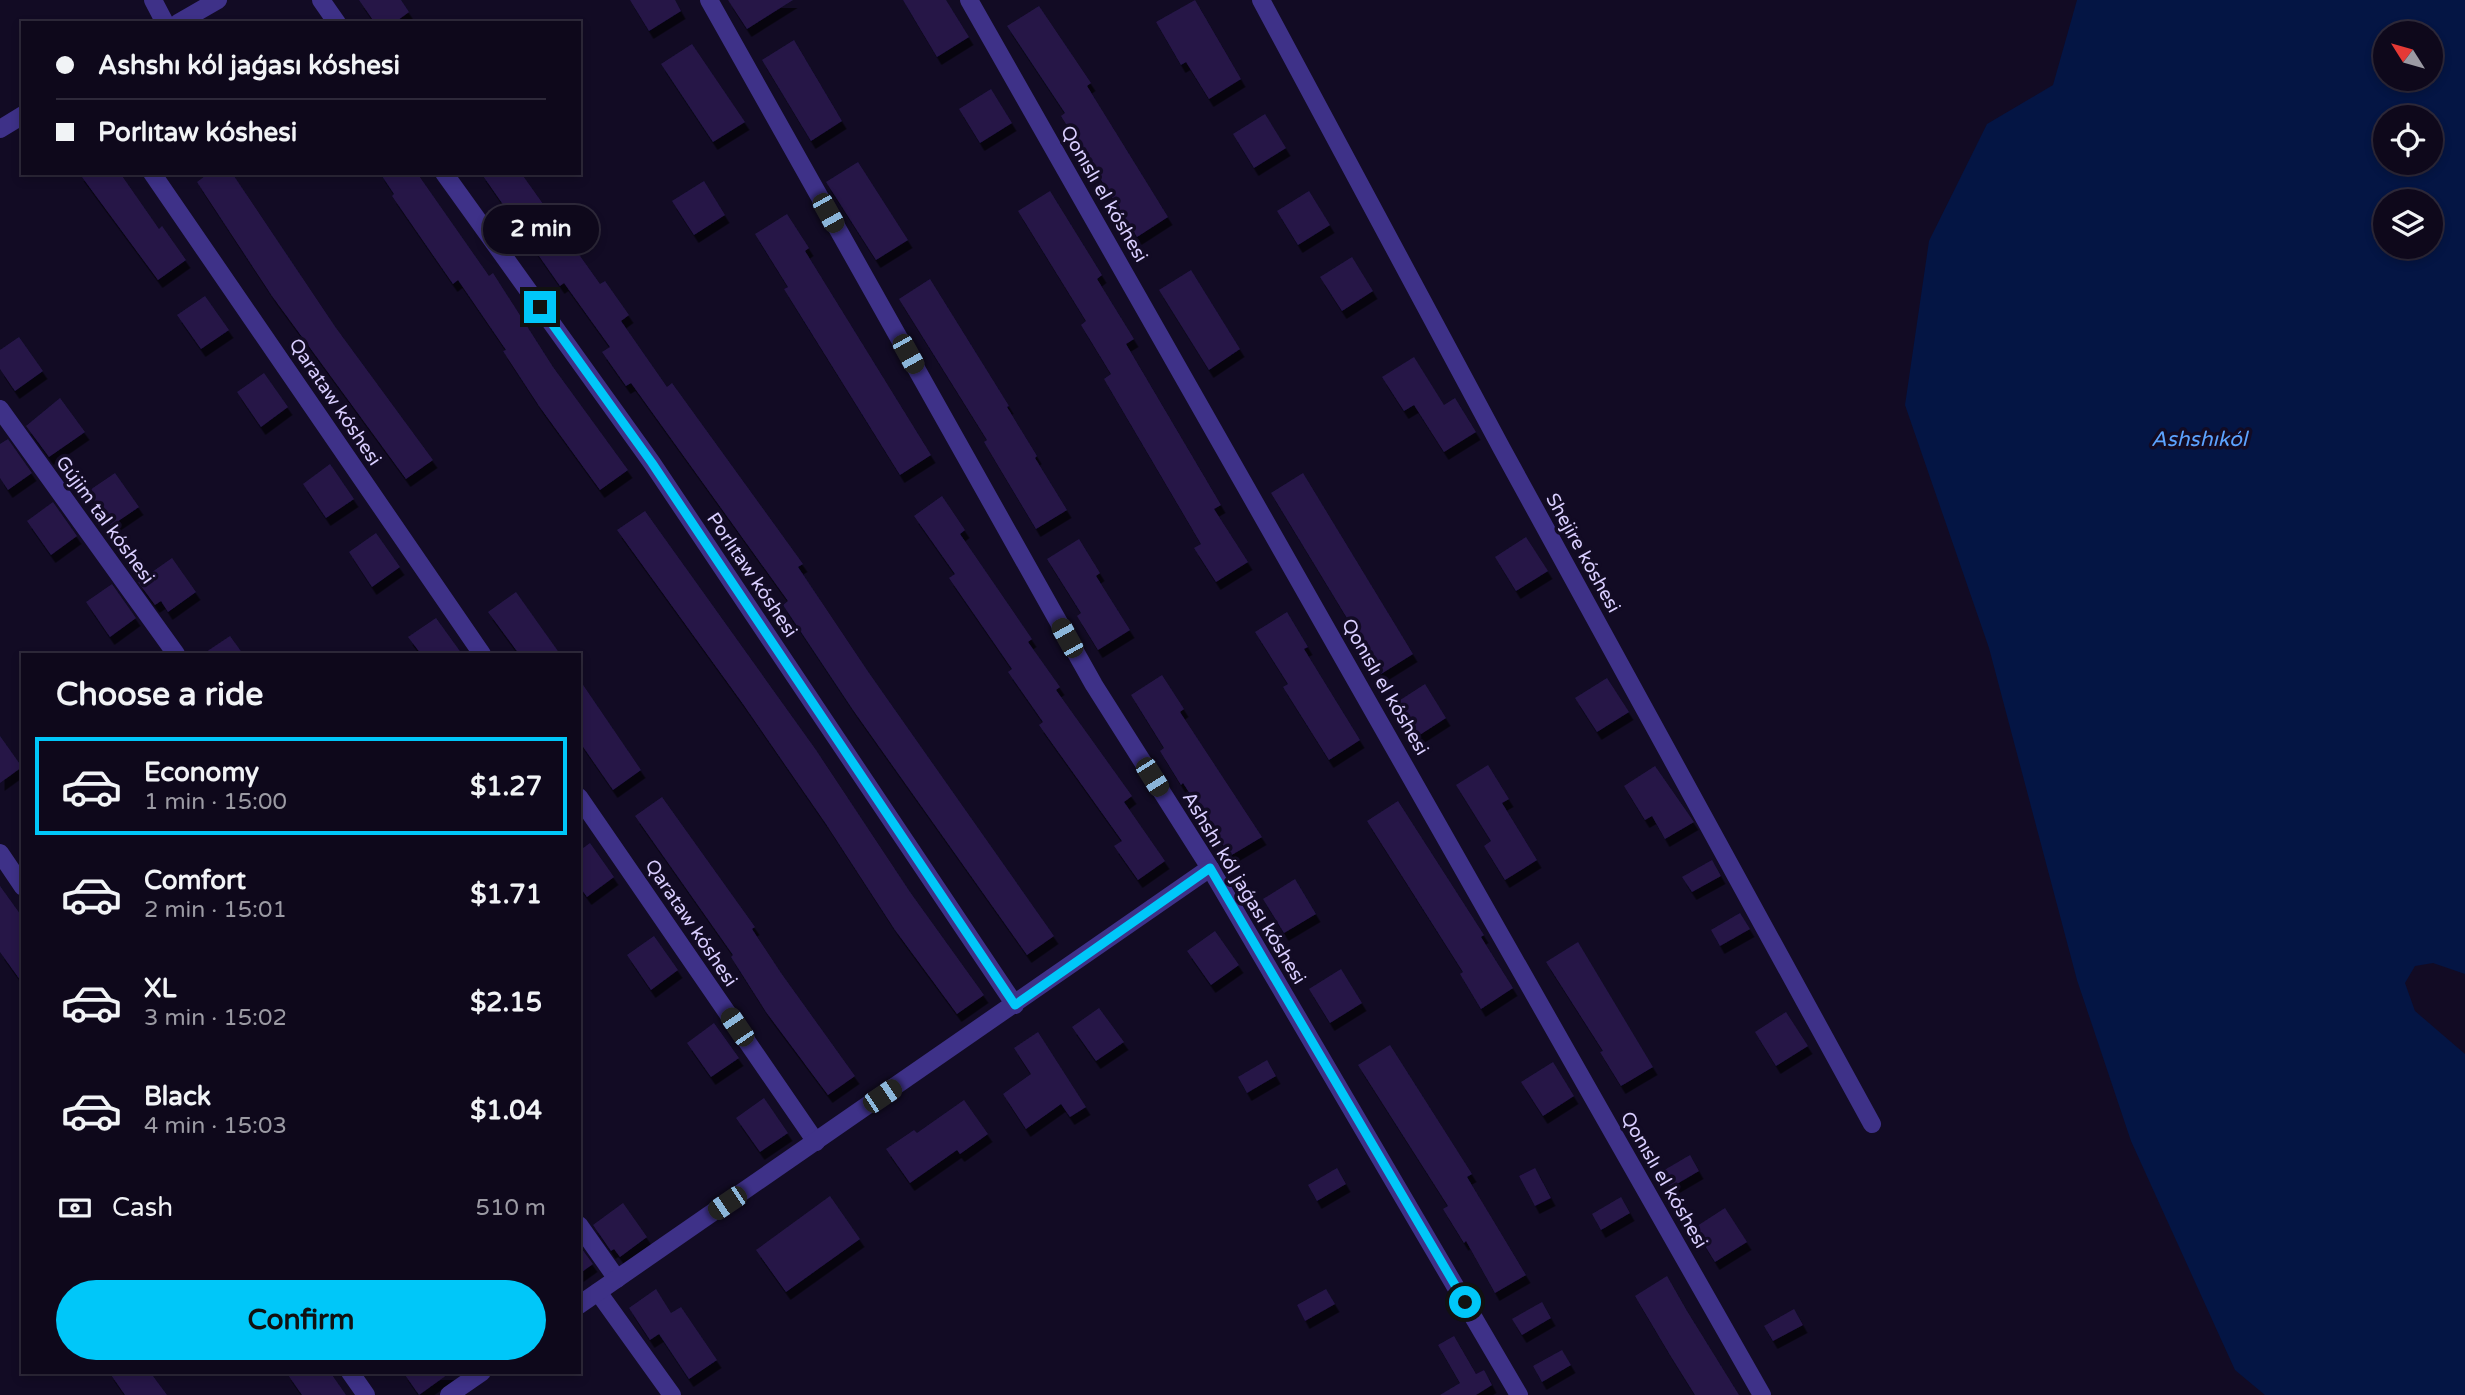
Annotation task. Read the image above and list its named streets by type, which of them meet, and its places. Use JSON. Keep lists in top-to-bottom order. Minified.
{"streets":{"street":["Qonıslı el kóshesi","Qarataw kóshesi","Gújim tal kóshesi","Shejire kóshesi","Porlıtaw kóshesi","Ashshı kól jaǵası kóshesi"]},"water":["Ashshıkól"],"north":"top left","page":{"banner":["Ashshı kól jaǵası kóshesi","Porlıtaw kóshesi"],"bubble":"2 min","heading":"Choose a ride","list":[{"name":"Economy","note":"1 min · 15:00","value":"$1.27"},{"name":"Comfort","note":"2 min · 15:01","value":"$1.71"},{"name":"XL","note":"3 min · 15:02","value":"$2.15"},{"name":"Black","note":"4 min · 15:03","value":"$1.04"}],"pay":["Cash","510 m"],"buttons":"Confirm"}}
